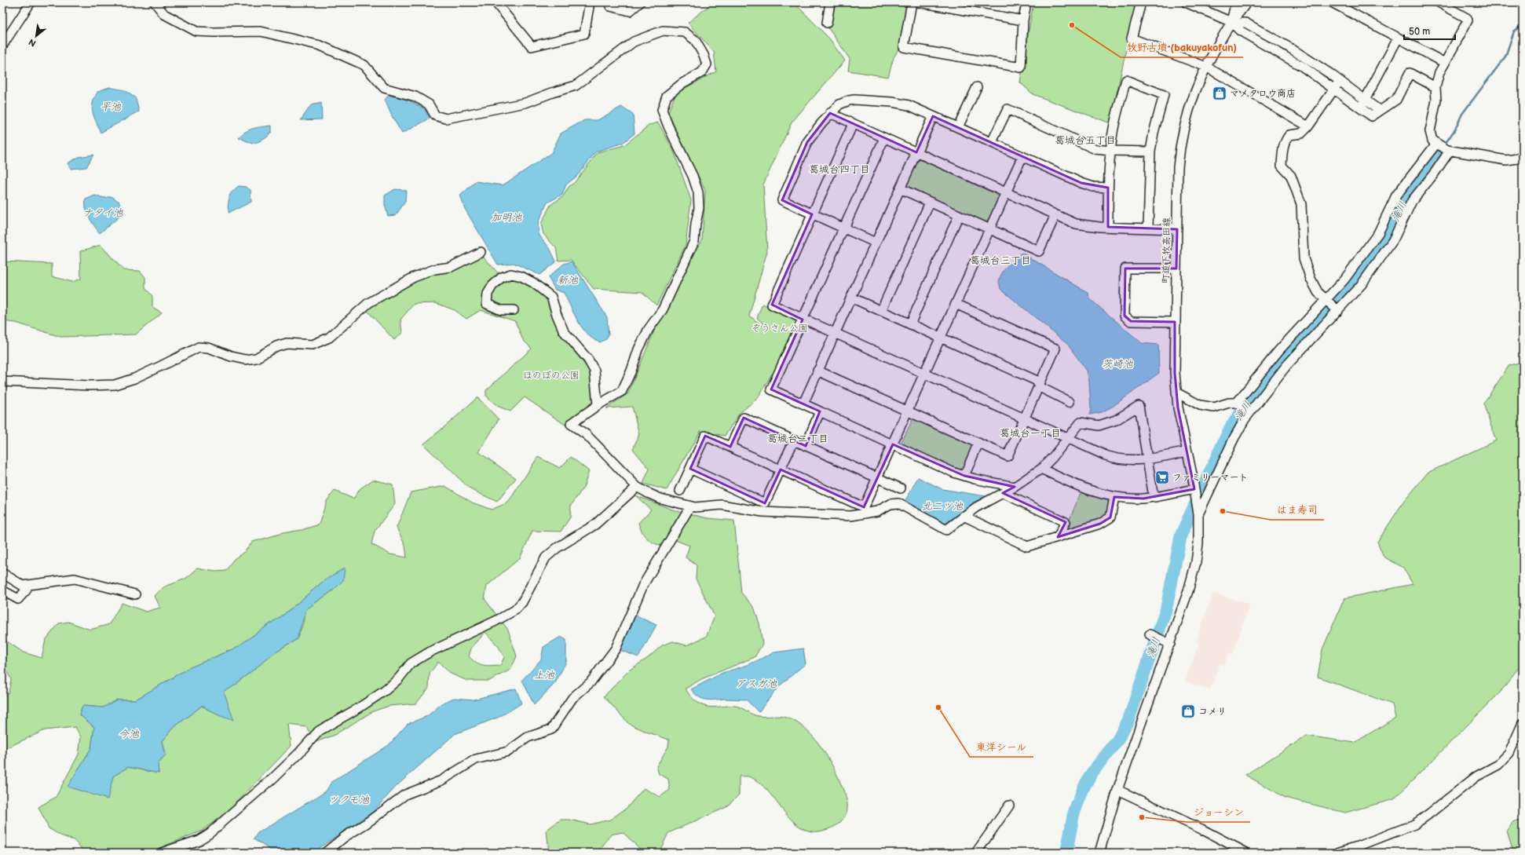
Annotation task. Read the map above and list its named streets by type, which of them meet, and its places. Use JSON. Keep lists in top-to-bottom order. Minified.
{"streets":{"street":["町道下牧高田線"]},"districts":["葛城台五丁目","葛城台四丁目","葛城台三丁目","葛城台一丁目","葛城台二丁目"],"water":["平池","滝川","ナタイ池","加明池","新池","茨崎池","北二ツ池","上池","アスガ池","今池","ツクモ池"],"parks":["ぞうさん公園","ほのぼの公園"],"places":{"other":["牧野古墳 (bakuyakofun)","はま寿司","東洋シール","ジョーシン"],"shop":["マメタロウ商店","コメリ"],"supermarket":["ファミリーマート"]},"scale_bar":"50 m","north":"bottom left"}
